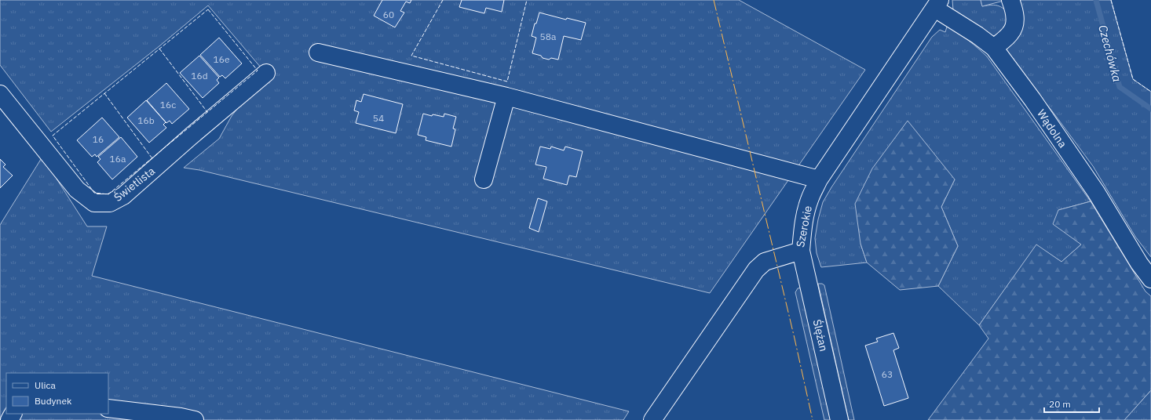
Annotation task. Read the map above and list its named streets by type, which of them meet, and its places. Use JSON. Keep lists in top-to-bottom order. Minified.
{"streets":{"street":["Wądolna","Świetlista","Szerokie","Ślężan"]},"crossings":[["Wądolna","Szerokie"],["Szerokie","Ślężan"]],"water":["Czechówka"],"house_numbers":["60","58a","16e","16d","16c","54","16b","16","16a","63"],"legend":["Ulica","Budynek"],"scale_bar":"20 m"}
